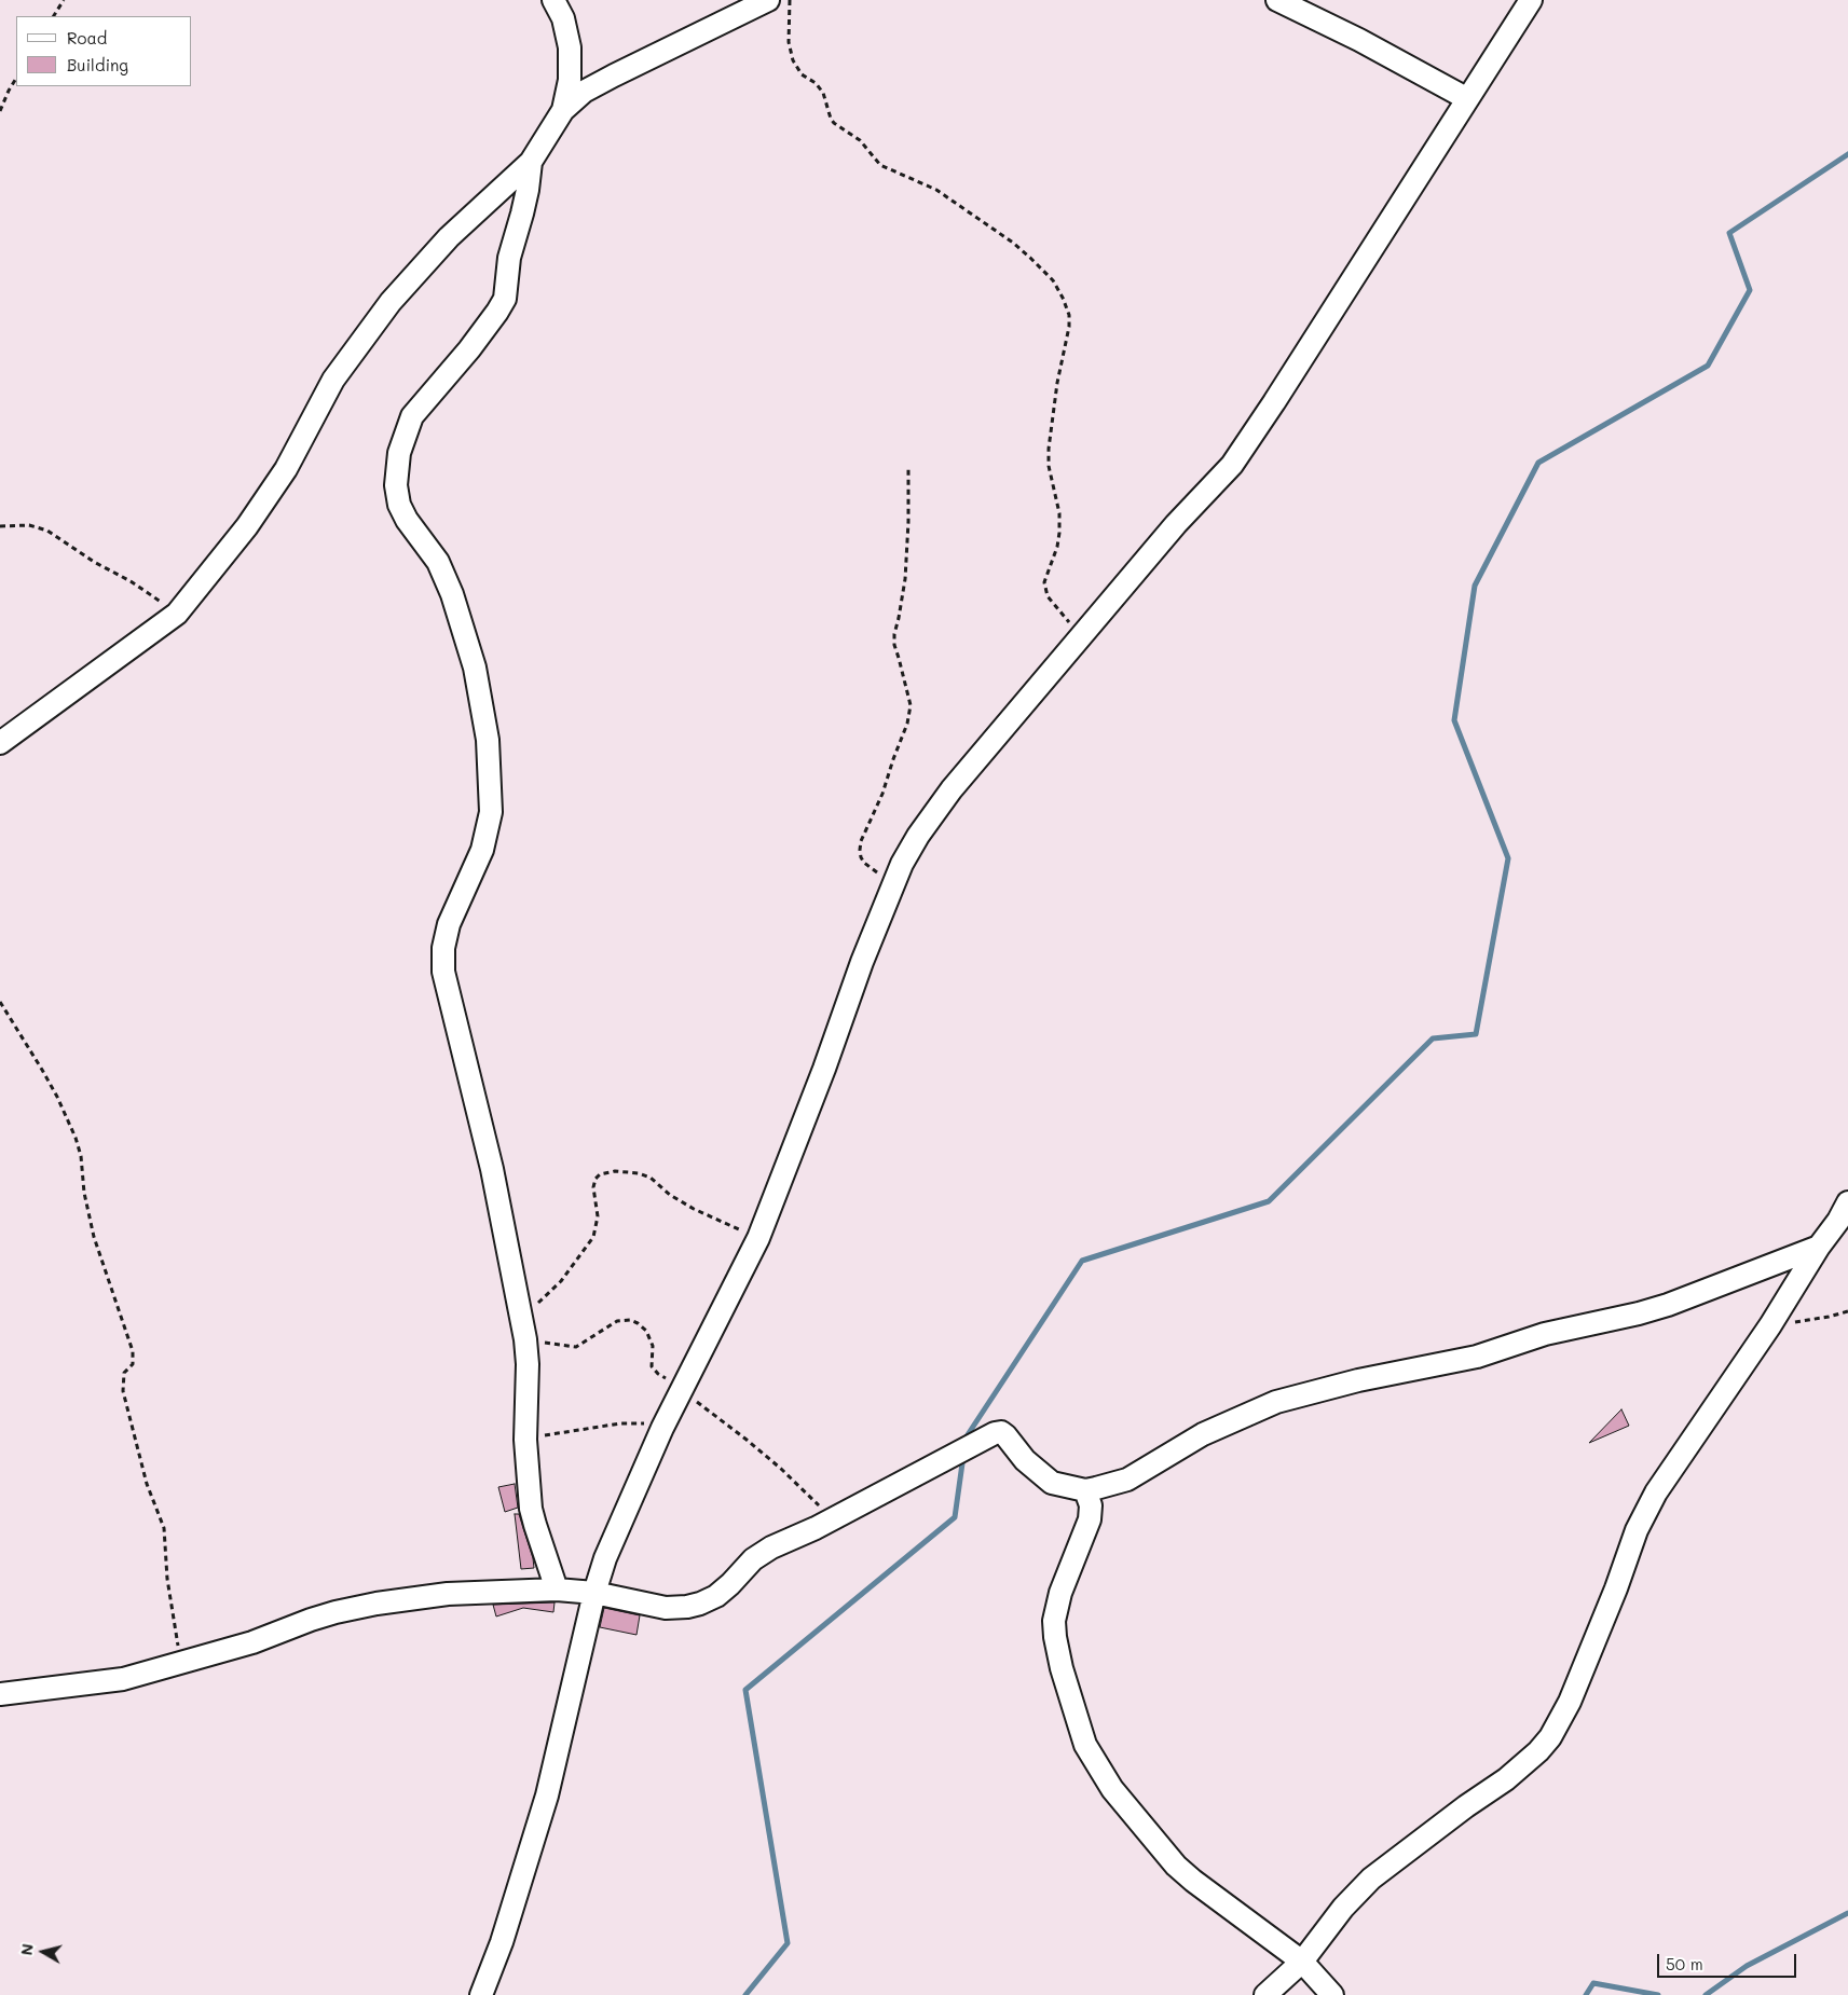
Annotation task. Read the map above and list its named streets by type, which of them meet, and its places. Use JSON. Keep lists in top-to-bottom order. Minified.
{"legend":["Road","Building"],"scale_bar":"50 m","north":"left"}
